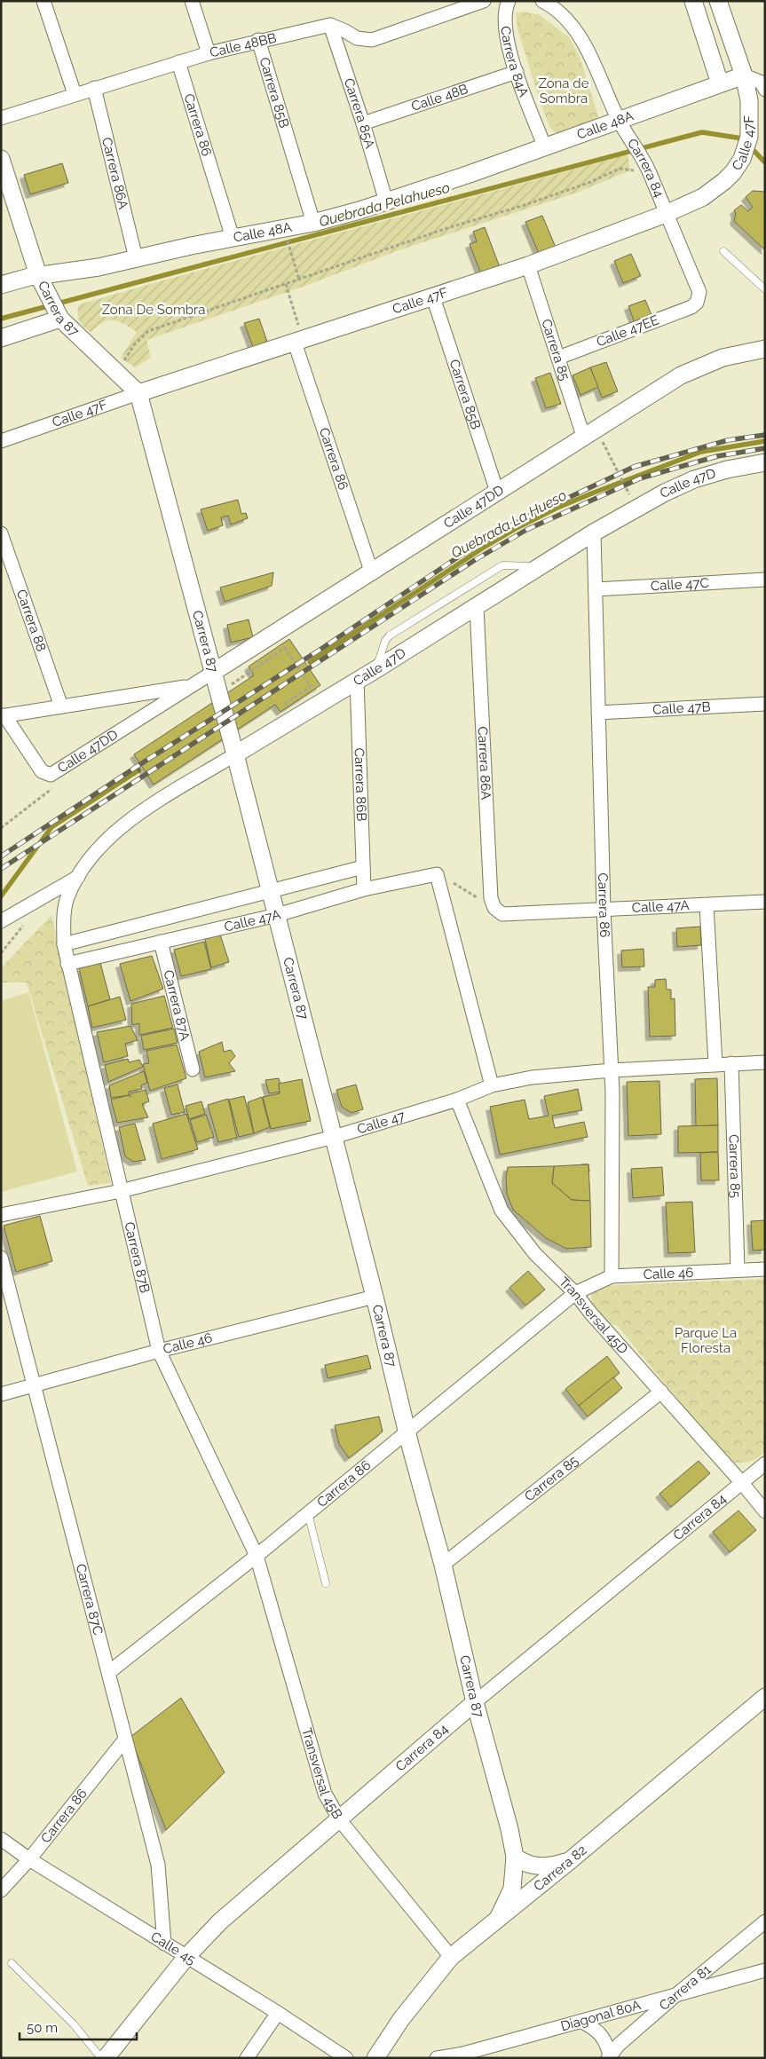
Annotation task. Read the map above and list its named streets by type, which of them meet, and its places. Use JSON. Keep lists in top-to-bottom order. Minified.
{"streets":{"street":["Calle 48BB","Carrera 84A","Carrera 85B","Calle 48B","Carrera 85A","Carrera 86","Calle 48A","Calle 47F","Carrera 84","Carrera 86A","Carrera 87","Calle 47EE","Carrera 85","Calle 47D","Calle 47DD","Calle 47C","Carrera 88","Calle 47B","Carrera 86B","Calle 47A","Carrera 87A","Calle 47","Carrera 87B","Calle 46","Transversal 45D","Carrera 87C","Transversal 45B","Carrera 82","Calle 45","Carrera 81","Diagonal 80A"]},"crossings":[["Calle 48BB","Carrera 85B"],["Calle 48BB","Carrera 85A"],["Calle 48BB","Carrera 86"],["Calle 48BB","Carrera 86A"],["Carrera 84A","Calle 48B"],["Carrera 84A","Calle 48A"],["Carrera 85B","Calle 48A"],["Carrera 85B","Calle 47F"],["Carrera 85B","Calle 47DD"],["Calle 48B","Carrera 85A"],["Carrera 85A","Calle 48A"],["Carrera 86","Calle 48A"],["Carrera 86","Calle 47F"],["Carrera 86","Carrera 87"],["Carrera 86","Calle 47D"],["Carrera 86","Calle 47DD"],["Carrera 86","Calle 47C"],["Carrera 86","Calle 47B"],["Carrera 86","Calle 47A"],["Carrera 86","Calle 47"],["Carrera 86","Carrera 87B"],["Carrera 86","Calle 46"],["Carrera 86","Transversal 45D"],["Carrera 86","Carrera 87C"],["Carrera 86","Transversal 45B"],["Carrera 86","Calle 45"],["Calle 48A","Calle 47F"],["Calle 48A","Carrera 84"],["Calle 48A","Carrera 86A"],["Calle 48A","Carrera 87"],["Calle 47F","Carrera 84"],["Calle 47F","Carrera 87"],["Calle 47F","Carrera 85"],["Carrera 84","Carrera 87"],["Carrera 84","Calle 47EE"],["Carrera 84","Transversal 45D"],["Carrera 84","Transversal 45B"],["Carrera 84","Calle 45"],["Carrera 86A","Calle 47D"],["Carrera 86A","Calle 47A"],["Carrera 87","Carrera 85"],["Carrera 87","Calle 47D"],["Carrera 87","Calle 47DD"],["Carrera 87","Calle 47A"],["Carrera 87","Calle 47"],["Carrera 87","Calle 46"],["Carrera 87","Carrera 82"],["Calle 47EE","Carrera 85"],["Carrera 85","Calle 47DD"],["Carrera 85","Calle 47"],["Carrera 85","Calle 46"],["Carrera 85","Transversal 45D"],["Calle 47D","Carrera 86B"],["Calle 47D","Calle 47A"],["Calle 47D","Carrera 87B"],["Calle 47DD","Carrera 88"],["Carrera 86B","Calle 47A"],["Calle 47A","Carrera 87A"],["Calle 47A","Carrera 87B"],["Calle 47","Carrera 87B"],["Calle 47","Transversal 45D"],["Carrera 87B","Calle 46"],["Carrera 87B","Transversal 45B"],["Calle 46","Transversal 45D"],["Calle 46","Carrera 87C"],["Carrera 87C","Calle 45"],["Transversal 45B","Carrera 82"],["Carrera 81","Diagonal 80A"]],"water":["Quebrada Pelahueso","Quebrada La Hueso"],"parks":["Zona de Sombra","Zona De Sombra","Parque La Floresta"],"scale_bar":"50 m"}
